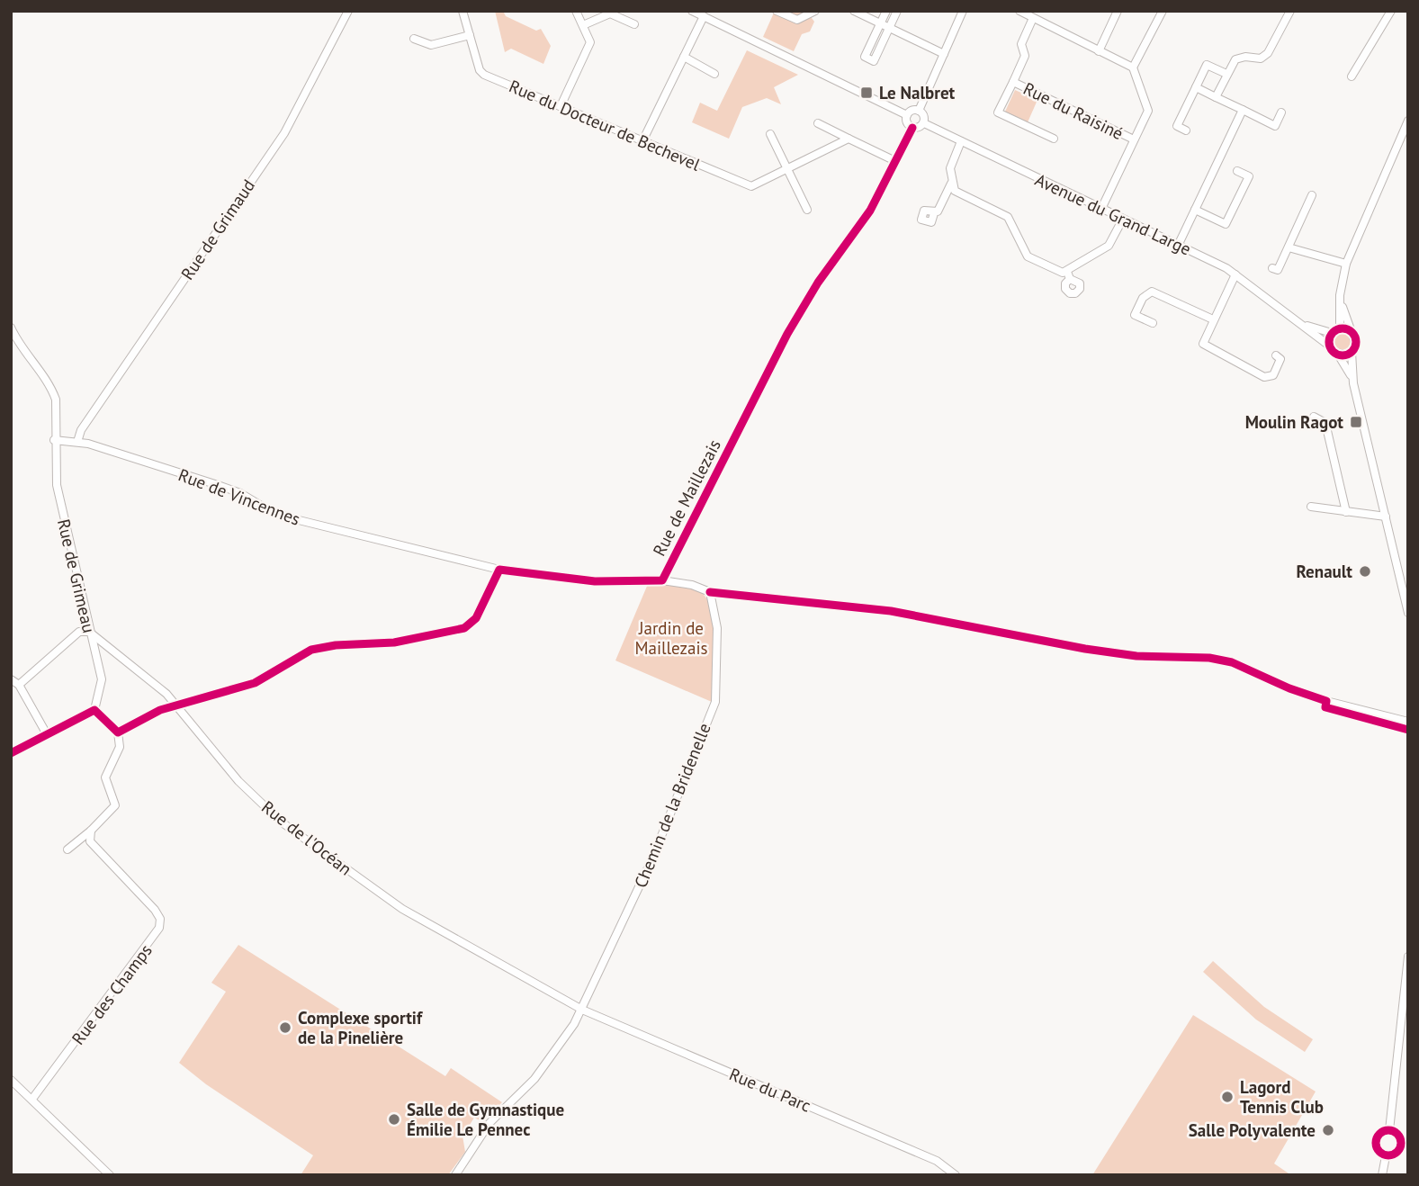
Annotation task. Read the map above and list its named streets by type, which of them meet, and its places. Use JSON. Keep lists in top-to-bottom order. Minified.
{"streets":{"street":["Rue du Raisiné","Rue du Docteur de Bechevel","Avenue du Grand Large","Rue de Grimaud","Rue de Vincennes","Rue de Maillezais","Rue de Grimeau","Chemin de la Bridenelle","Rue de l'Océan","Rue des Champs","Rue du Parc"]},"crossings":[["Avenue du Grand Large","Rue de Maillezais"],["Rue de Grimaud","Rue de Vincennes"],["Rue de Vincennes","Rue de Maillezais"],["Rue de Vincennes","Rue de Grimeau"],["Rue de Maillezais","Chemin de la Bridenelle"],["Rue de Grimeau","Rue de l'Océan"],["Chemin de la Bridenelle","Rue de l'Océan"],["Chemin de la Bridenelle","Rue du Parc"],["Rue de l'Océan","Rue du Parc"]],"parks":["Jardin de Maillezais"],"places":{"transit":["Le Nalbret","Moulin Ragot"],"other":["Renault","Complexe sportif de la Pinelière","Lagord Tennis Club","Salle de Gymnastique Émilie Le Pennec","Salle Polyvalente"]}}
